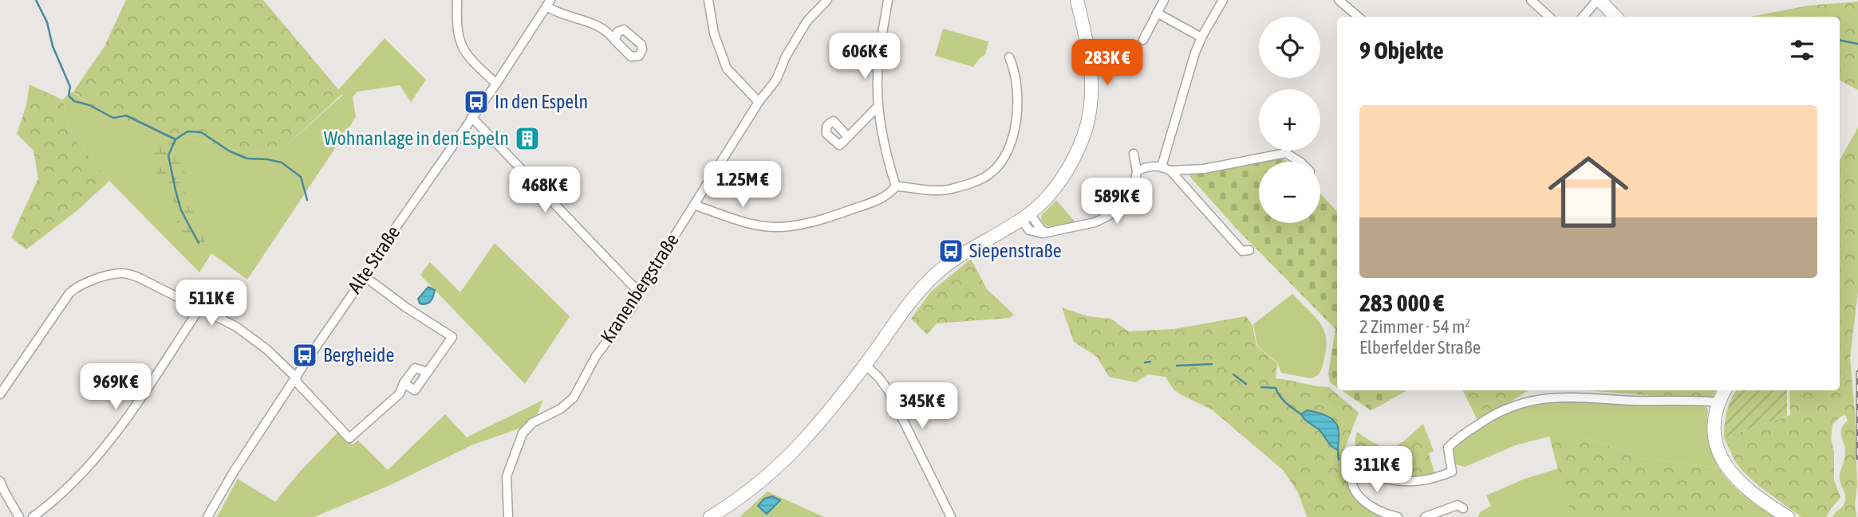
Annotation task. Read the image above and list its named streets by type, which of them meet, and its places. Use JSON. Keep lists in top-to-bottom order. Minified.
{"streets":{"street":["Alte Straße","Kranenbergstraße"]},"places":{"bus stop":["In den Espeln","Siepenstraße","Bergheide"],"building":["Wohnanlage in den Espeln"]},"page":{"map_buttons":["+","−"],"heading":"9 Objekte","price":["606K €","283K €","1.25M €","468K €","589K €","511K €","969K €","345K €","311K €"],"list":[{"name":"283 000 €","note":"2 Zimmer · 54 m² · Elberfelder Straße"}]}}
